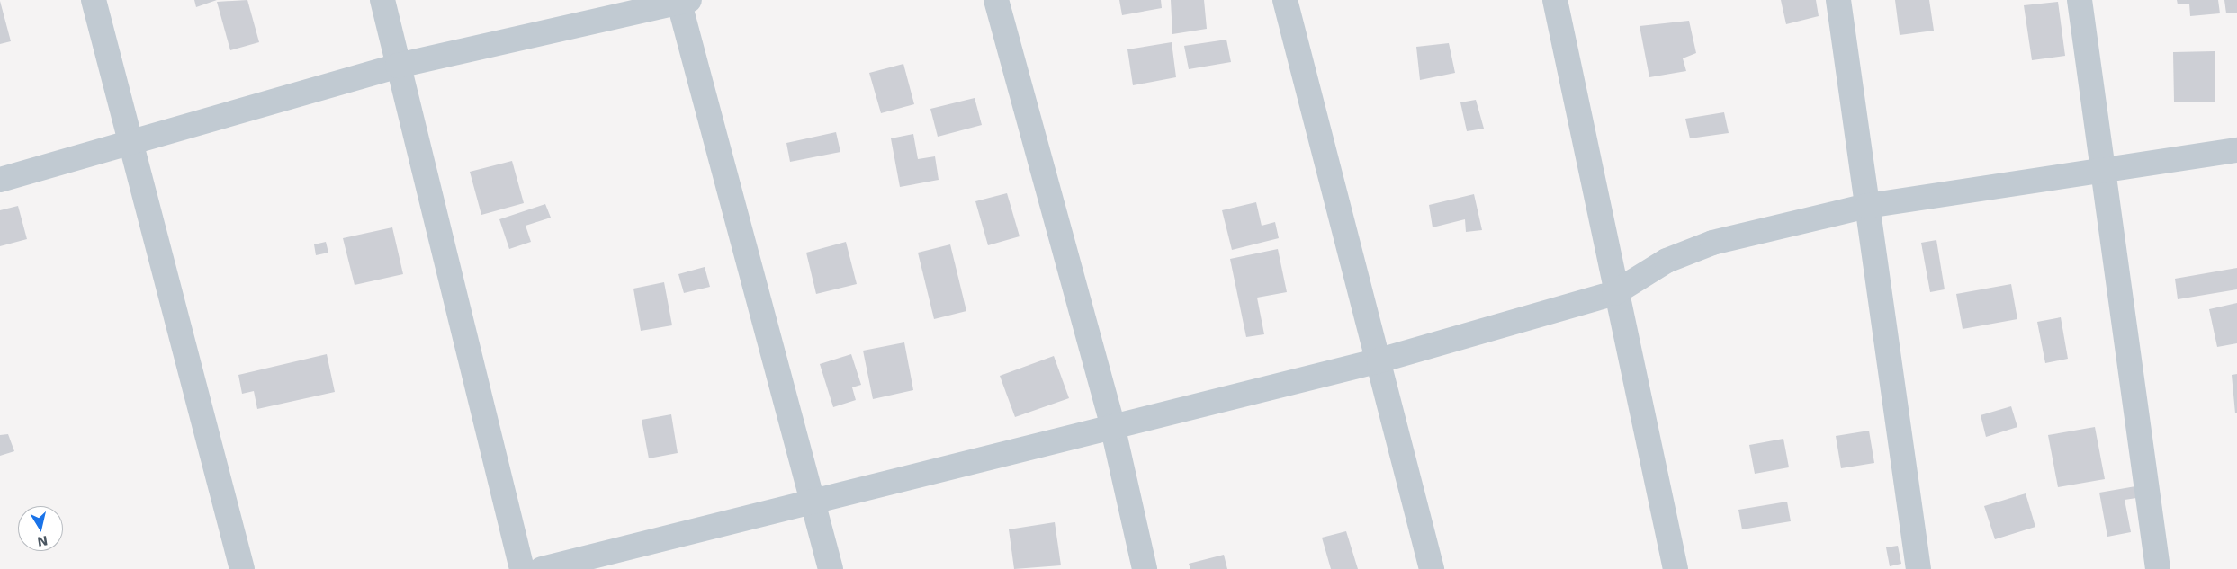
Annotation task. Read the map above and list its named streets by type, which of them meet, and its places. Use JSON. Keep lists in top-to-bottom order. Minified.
{"north":"bottom"}
